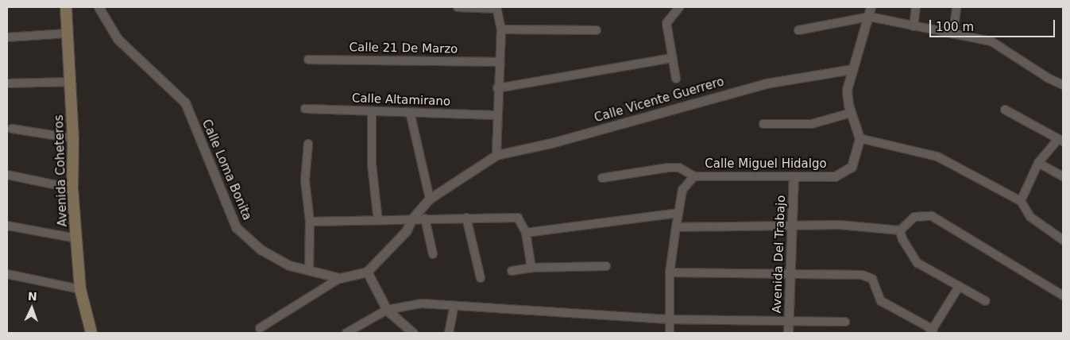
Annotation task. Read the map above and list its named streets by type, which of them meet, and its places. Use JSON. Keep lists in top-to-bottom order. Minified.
{"streets":{"main road":["Avenida Coheteros"],"street":["Calle 21 De Marzo","Calle Altamirano","Calle Vicente Guerrero","Calle Miguel Hidalgo","Calle Loma Bonita","Avenida Del Trabajo"]},"crossings":[["Calle Vicente Guerrero","Calle Loma Bonita"],["Calle Miguel Hidalgo","Avenida Del Trabajo"]],"scale_bar":"100 m","north":"top"}
